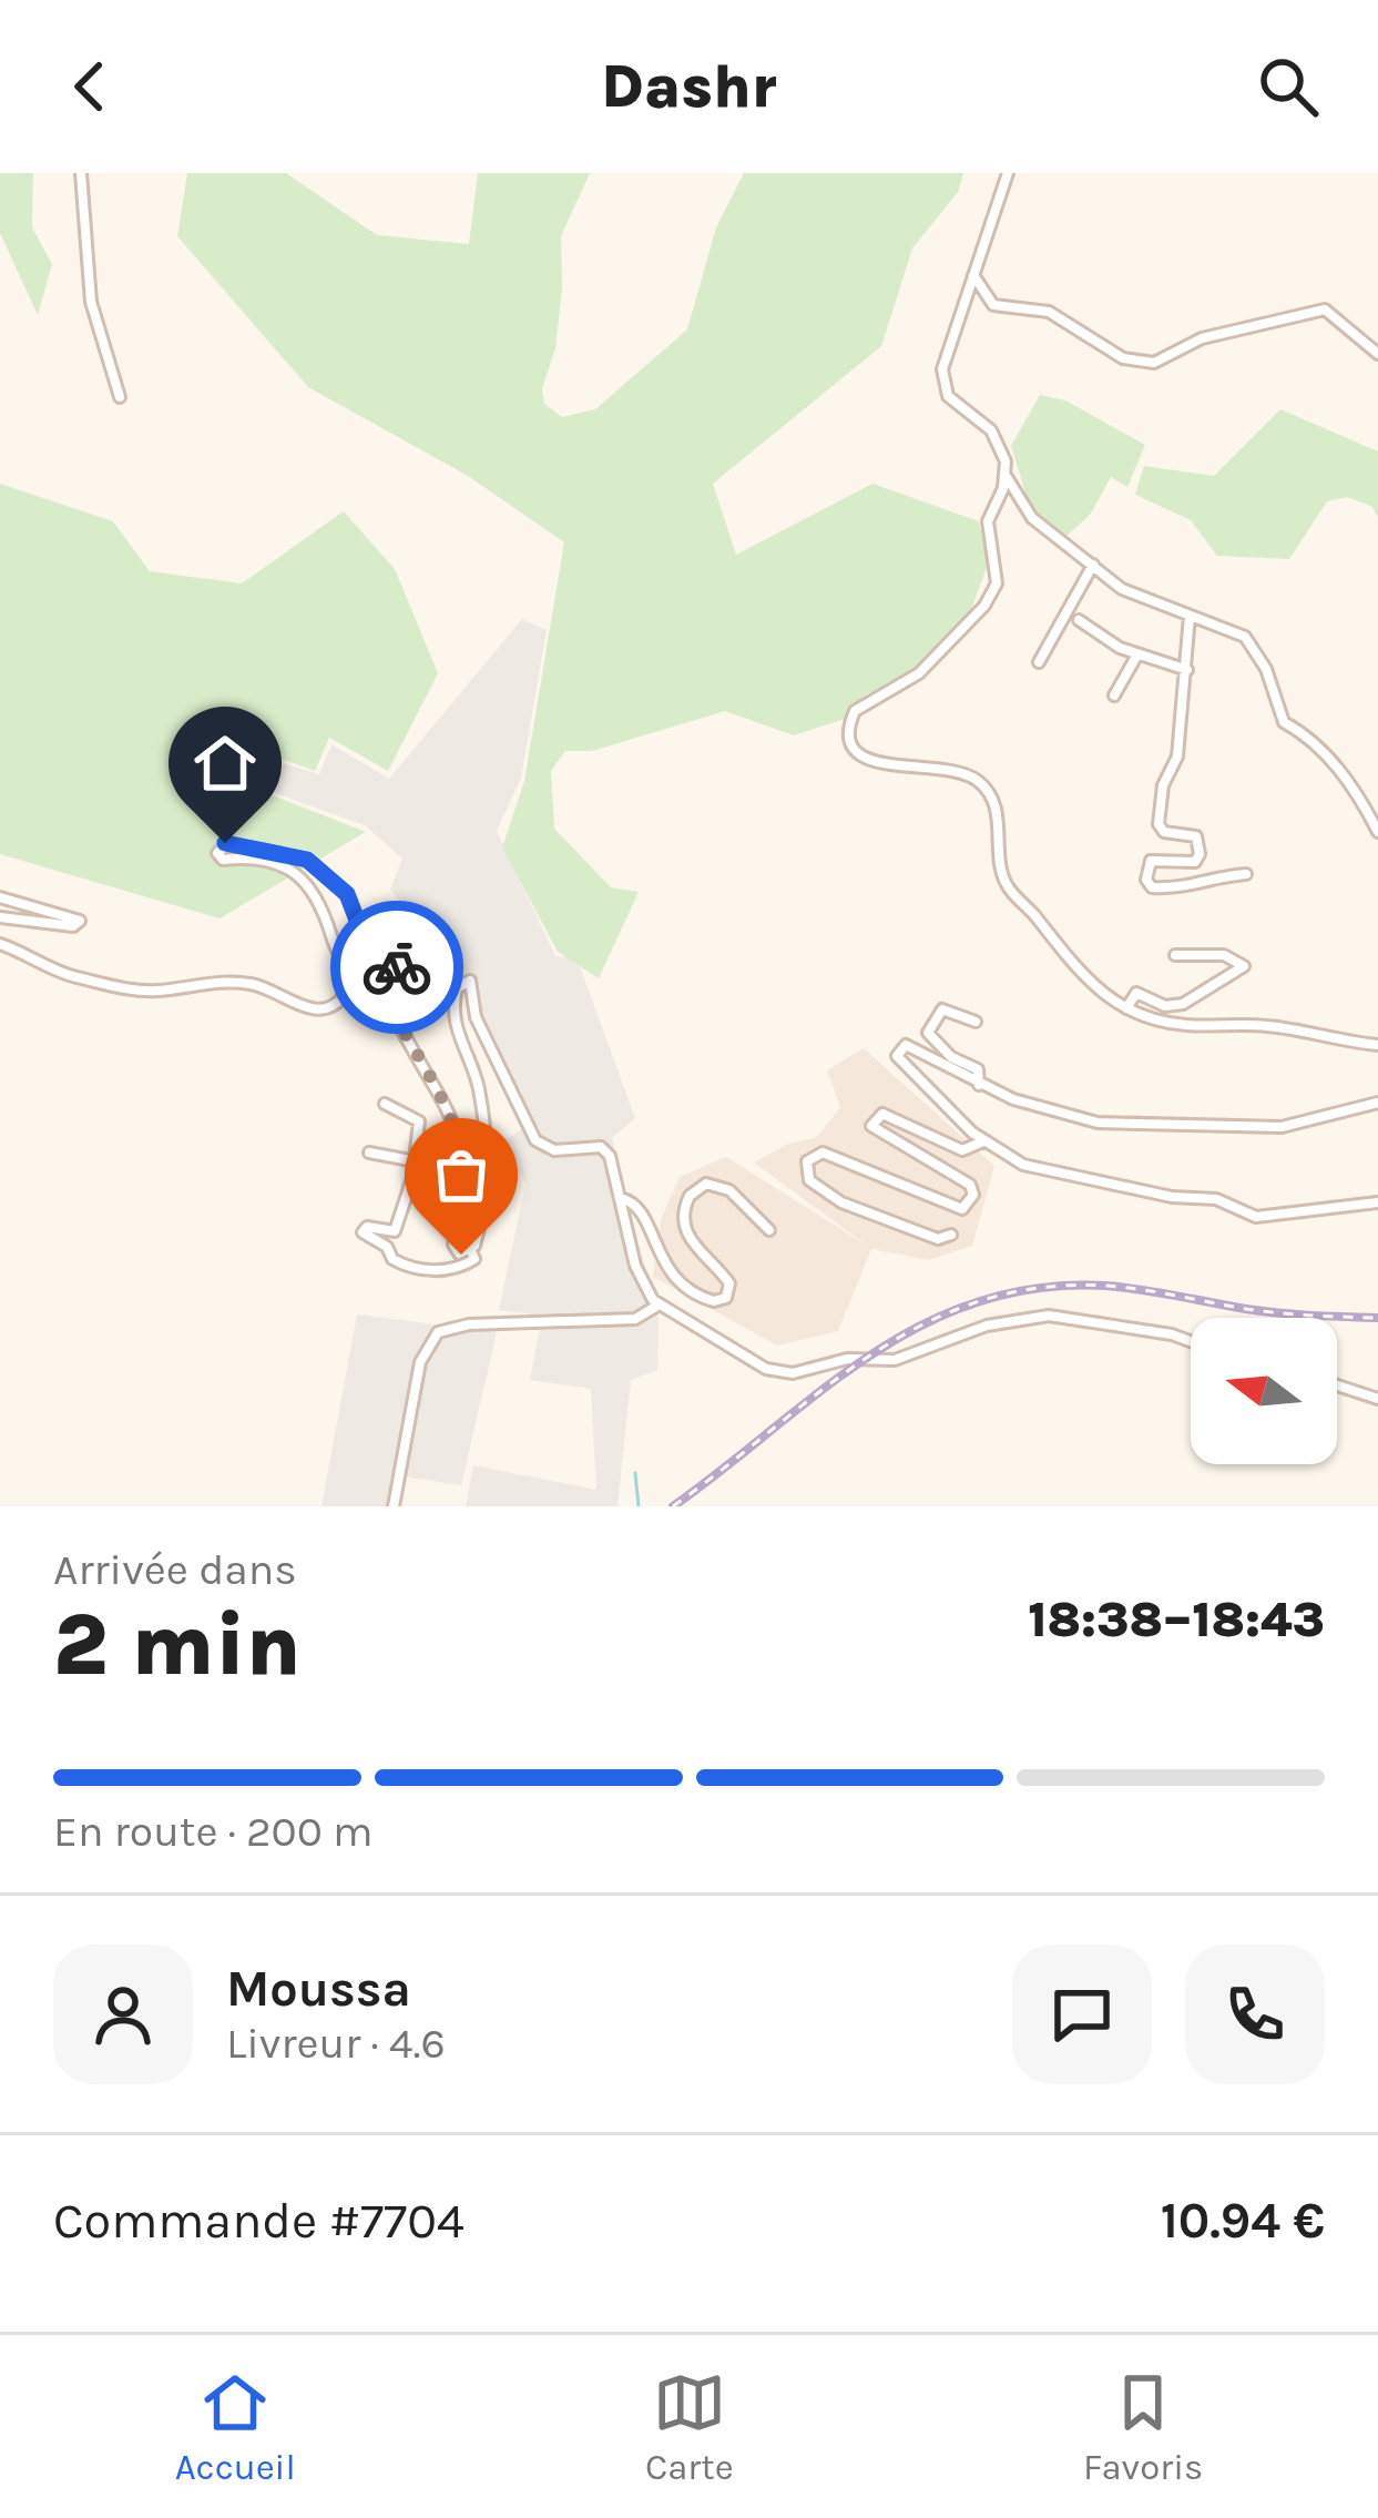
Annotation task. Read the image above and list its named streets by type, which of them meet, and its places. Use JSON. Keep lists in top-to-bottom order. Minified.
{"north":"left","page":{"header":"Dashr","heading":["2 min","Arrivée dans","18:38–18:43"],"panel":["Moussa","Livreur · 4.6","Commande #7704","10.94 €"],"bar":"En route · 200 m","tabs":["Accueil","Carte","Favoris"]}}
